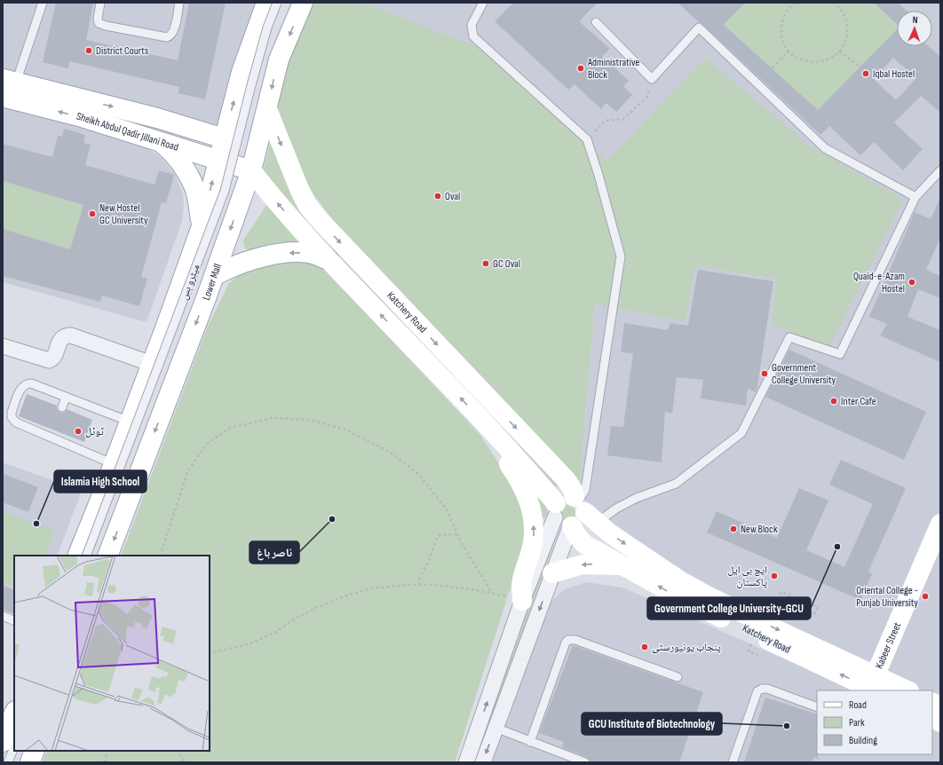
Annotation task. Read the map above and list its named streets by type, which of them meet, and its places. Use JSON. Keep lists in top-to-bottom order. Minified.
{"streets":{"main road":["Sheikh Abdul Qadir Jillani Road","Lower Mall","Katchery Road","Kabeer Street"],"lane":["میٹرو بس"]},"crossings":[["Sheikh Abdul Qadir Jillani Road","Lower Mall"],["Sheikh Abdul Qadir Jillani Road","Katchery Road"],["Lower Mall","Katchery Road"],["Katchery Road","Kabeer Street"]],"places":["District Courts","Administrative Block","Iqbal Hostel","Oval","New Hostel GC University","GC Oval","Quaid-e-Azam Hostel","Government College University","Inter Cafe","ٹوٹل","ناصر باغ","Islamia High School","New Block","Government College University-GCU","ایچ بی ایل پاکستان","Oriental College - Punjab University","پنجاب یونیورسٹی","GCU Institute of Biotechnology"],"legend":["Road","Park","Building"],"north":"top"}
